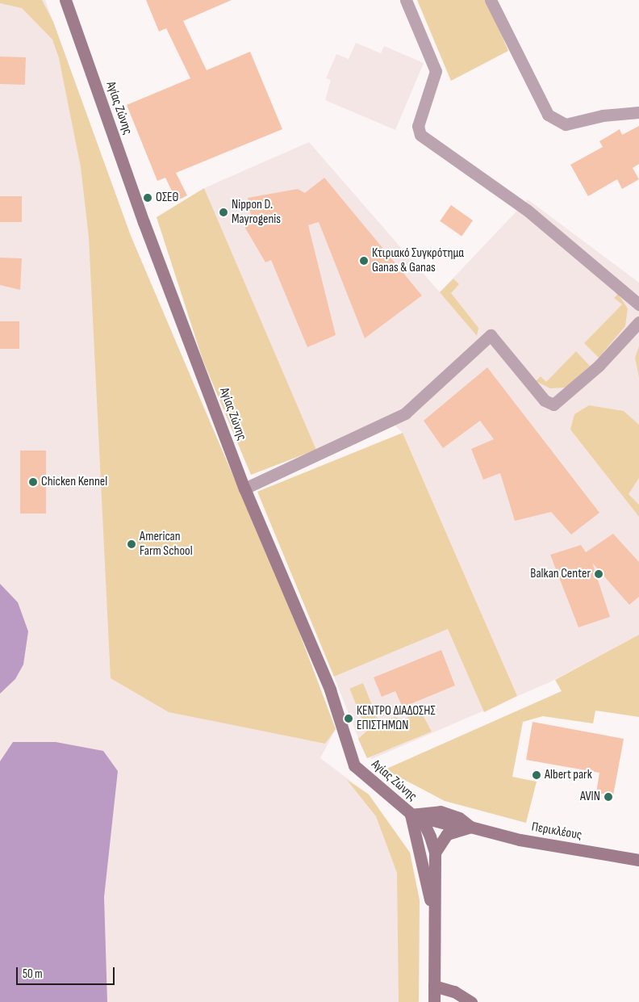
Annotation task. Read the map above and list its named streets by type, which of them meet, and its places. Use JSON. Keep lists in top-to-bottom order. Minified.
{"streets":{"street":["Αγίας Ζώνης","Περικλέους"]},"crossings":[["Αγίας Ζώνης","Περικλέους"]],"places":["ΟΣΕΘ","Nippon D. Mayrogenis","Κτιριακό Συγκρότημα Ganas & Ganas","Chicken Kennel","American Farm School","Balkan Center","ΚΕΝΤΡΟ ΔΙΑΔΟΣΗΣ ΕΠΙΣΤΗΜΩΝ","Albert park","AVIN"],"scale_bar":"50 m"}
